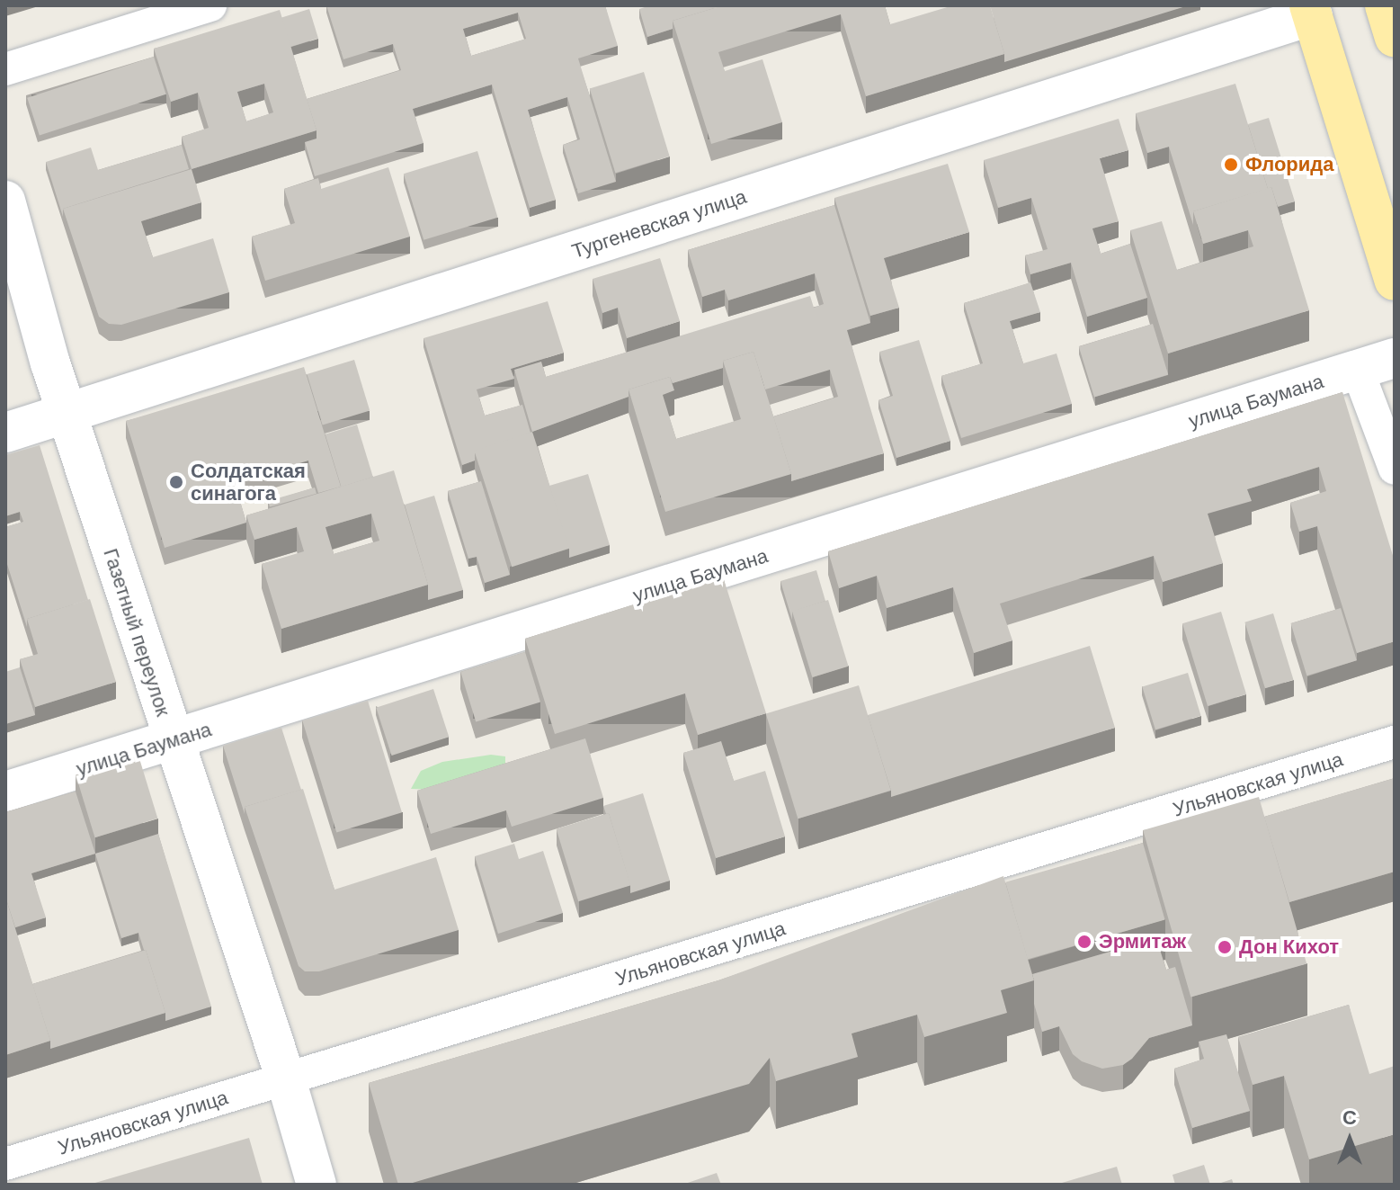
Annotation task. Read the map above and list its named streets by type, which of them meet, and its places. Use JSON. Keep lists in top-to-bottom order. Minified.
{"streets":{"street":["Тургеневская улица","улица Баумана","Газетный переулок","Ульяновская улица"]},"crossings":[["Тургеневская улица","Газетный переулок"],["улица Баумана","Газетный переулок"],["Газетный переулок","Ульяновская улица"]],"places":["Флорида","Солдатская синагога","Эрмитаж","Дон Кихот"],"north":"top"}
